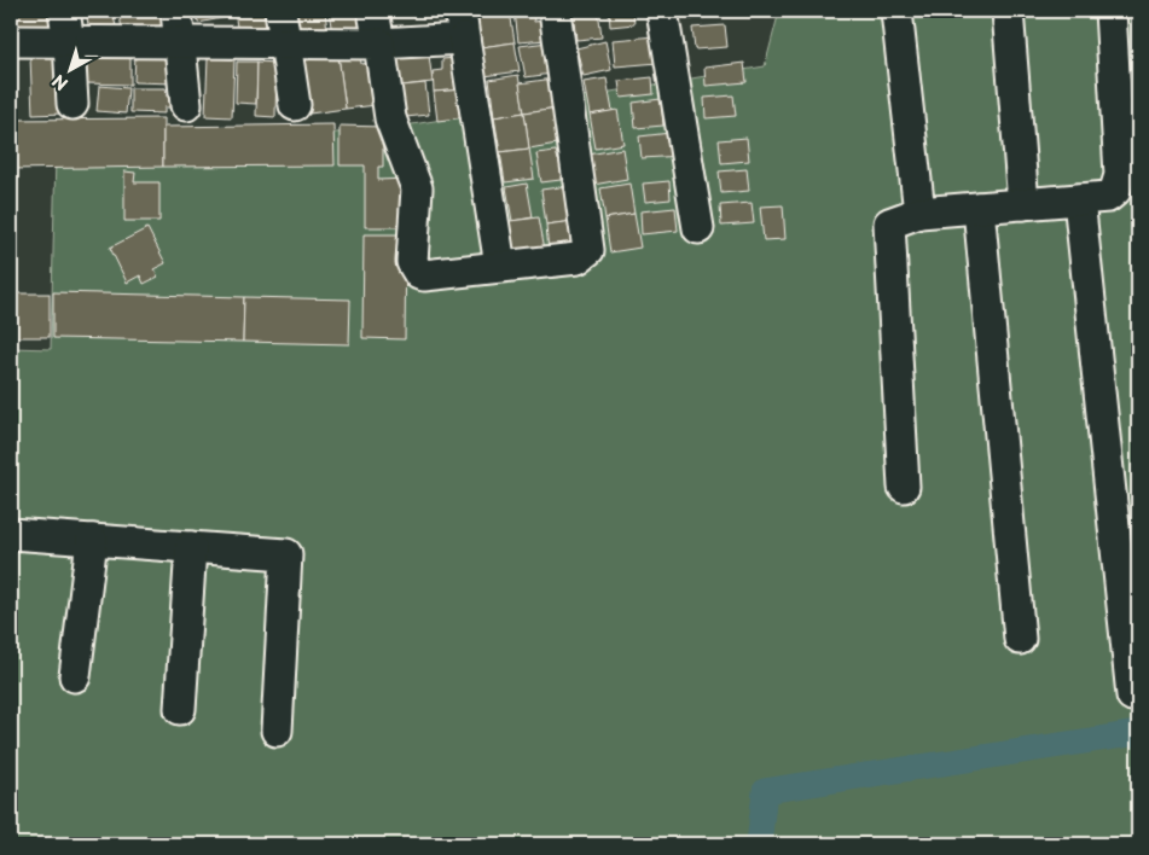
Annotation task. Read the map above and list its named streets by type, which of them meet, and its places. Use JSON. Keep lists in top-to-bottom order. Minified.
{"north":"bottom left"}
